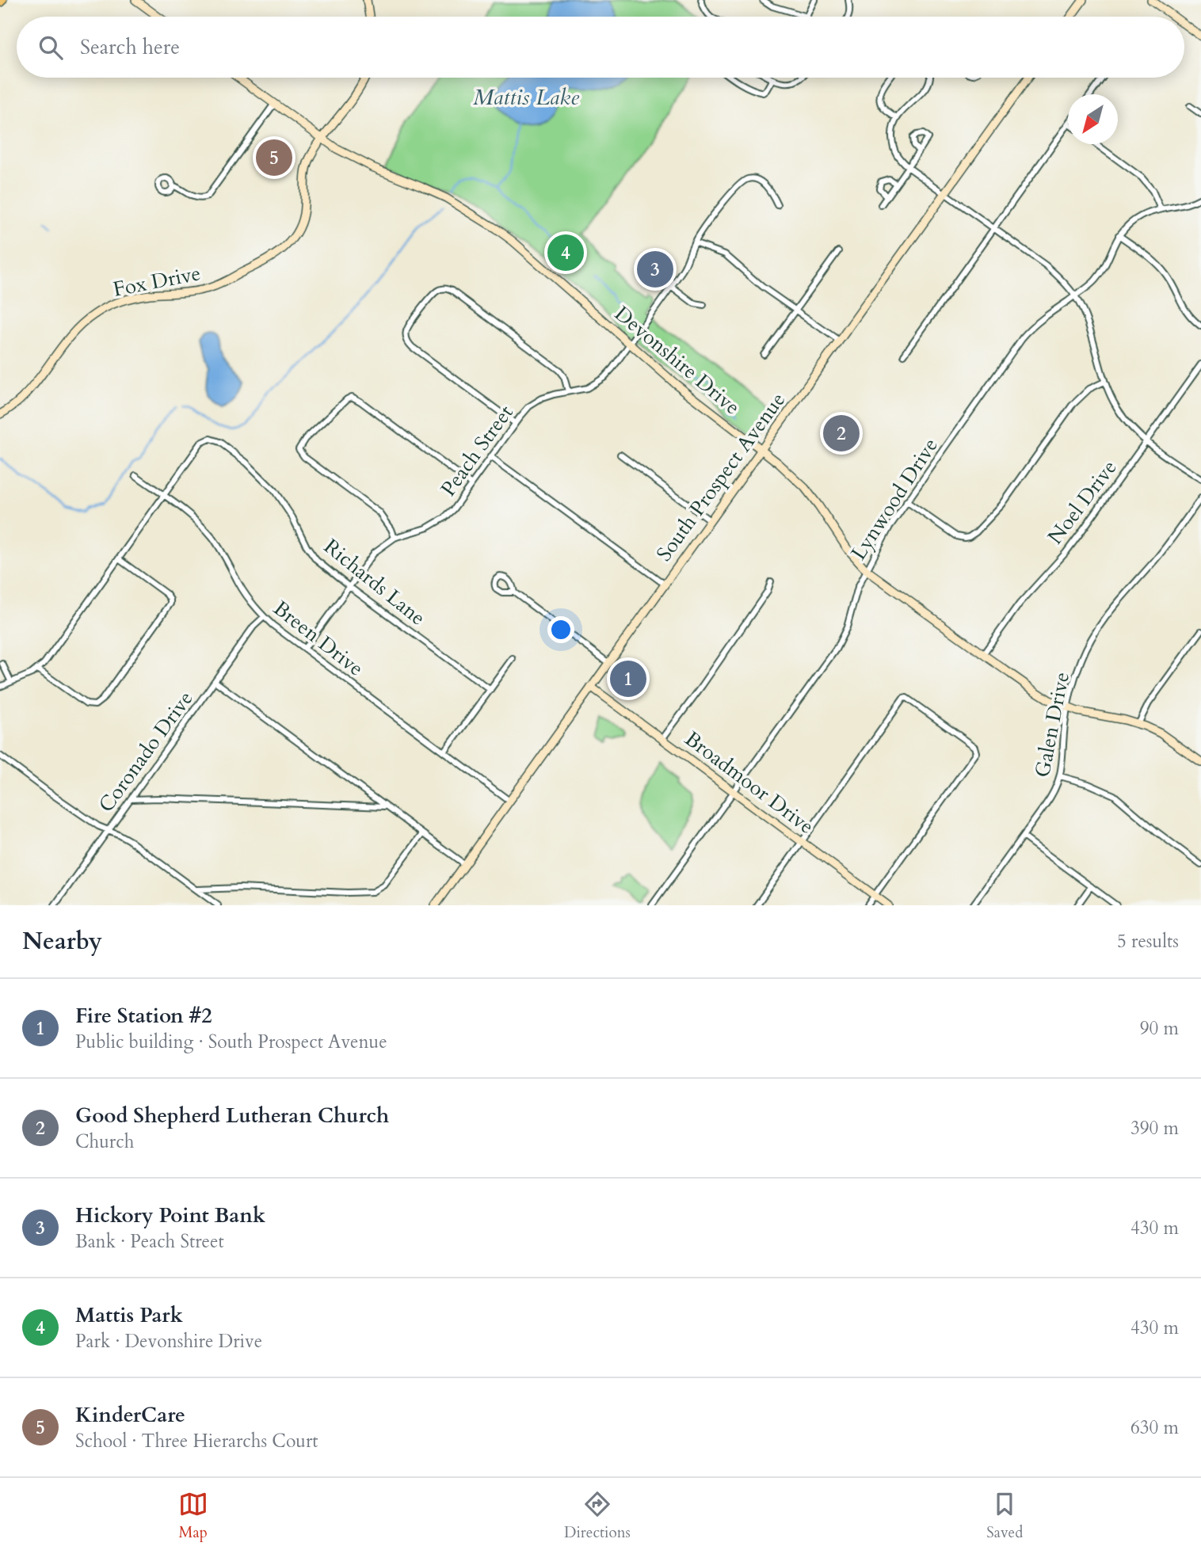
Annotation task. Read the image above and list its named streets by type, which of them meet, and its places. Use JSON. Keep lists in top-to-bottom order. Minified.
{"streets":{"street":["Fox Drive","Devonshire Drive","Peach Street","South Prospect Avenue","Lynwood Drive","Noel Drive","Richards Lane","Breen Drive","Galen Drive","Coronado Drive","Broadmoor Drive"]},"crossings":[["Fox Drive","Devonshire Drive"],["Devonshire Drive","Peach Street"],["Devonshire Drive","South Prospect Avenue"],["Devonshire Drive","Lynwood Drive"],["Devonshire Drive","Noel Drive"],["Devonshire Drive","Galen Drive"],["Peach Street","Richards Lane"],["Peach Street","Breen Drive"],["South Prospect Avenue","Breen Drive"],["South Prospect Avenue","Broadmoor Drive"],["Lynwood Drive","Broadmoor Drive"],["Richards Lane","Breen Drive"],["Breen Drive","Coronado Drive"]],"water":["Mattis Lake"],"north":"bottom left","page":{"search":"Search here","pins":["5","4","3","2","1"],"heading":["Nearby","5 results"],"list":[{"mark":"1","name":"Fire Station #2","note":"Public building · South Prospect Avenue","value":"90 m"},{"mark":"2","name":"Good Shepherd Lutheran Church","note":"Church","value":"390 m"},{"mark":"3","name":"Hickory Point Bank","note":"Bank · Peach Street","value":"430 m"},{"mark":"4","name":"Mattis Park","note":"Park · Devonshire Drive","value":"430 m"},{"mark":"5","name":"KinderCare","note":"School · Three Hierarchs Court","value":"630 m"}],"nav":["Map","Directions","Saved"]}}
